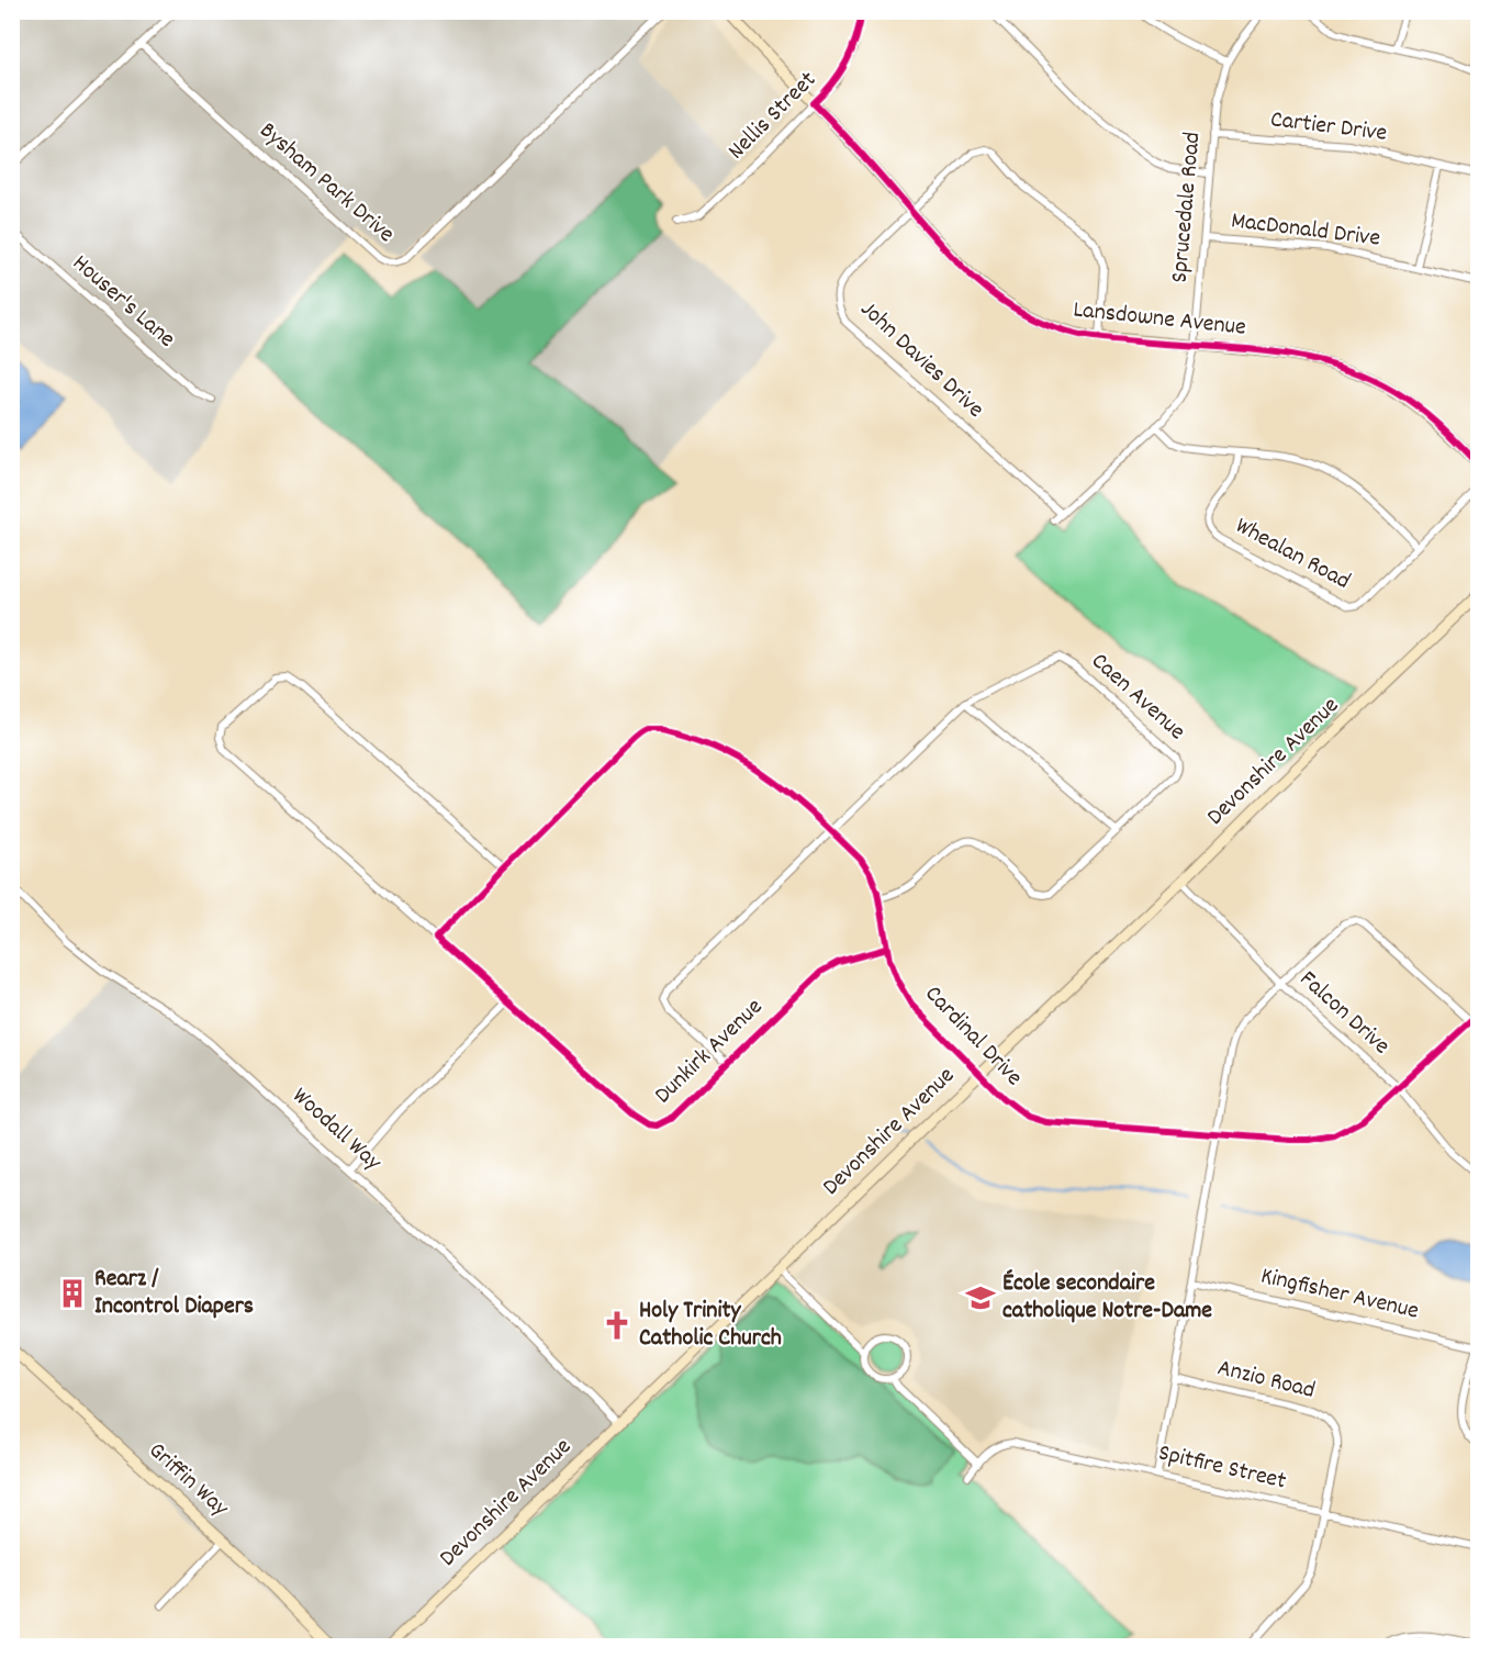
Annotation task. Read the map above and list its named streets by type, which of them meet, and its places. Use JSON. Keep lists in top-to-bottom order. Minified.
{"streets":{"main road":["Lansdowne Avenue","Devonshire Avenue","Griffin Way"],"street":["Nellis Street","Cartier Drive","Bysham Park Drive","Sprucedale Road","MacDonald Drive","Houser's Lane","John Davies Drive","Whealan Road","Caen Avenue","Falcon Drive","Cardinal Drive","Dunkirk Avenue","Woodall Way","Kingfisher Avenue","Anzio Road","Spitfire Street"]},"crossings":[["Nellis Street","Lansdowne Avenue"],["Cartier Drive","Sprucedale Road"],["Sprucedale Road","MacDonald Drive"],["Sprucedale Road","Lansdowne Avenue"],["Sprucedale Road","John Davies Drive"],["Lansdowne Avenue","John Davies Drive"],["Caen Avenue","Cardinal Drive"],["Caen Avenue","Dunkirk Avenue"],["Devonshire Avenue","Falcon Drive"],["Devonshire Avenue","Cardinal Drive"],["Devonshire Avenue","Woodall Way"],["Falcon Drive","Cardinal Drive"],["Cardinal Drive","Dunkirk Avenue"],["Anzio Road","Spitfire Street"]],"places":{"building":["Rearz / Incontrol Diapers"],"school or university":["École secondaire catholique Notre-Dame"],"church":["Holy Trinity Catholic Church"]}}
